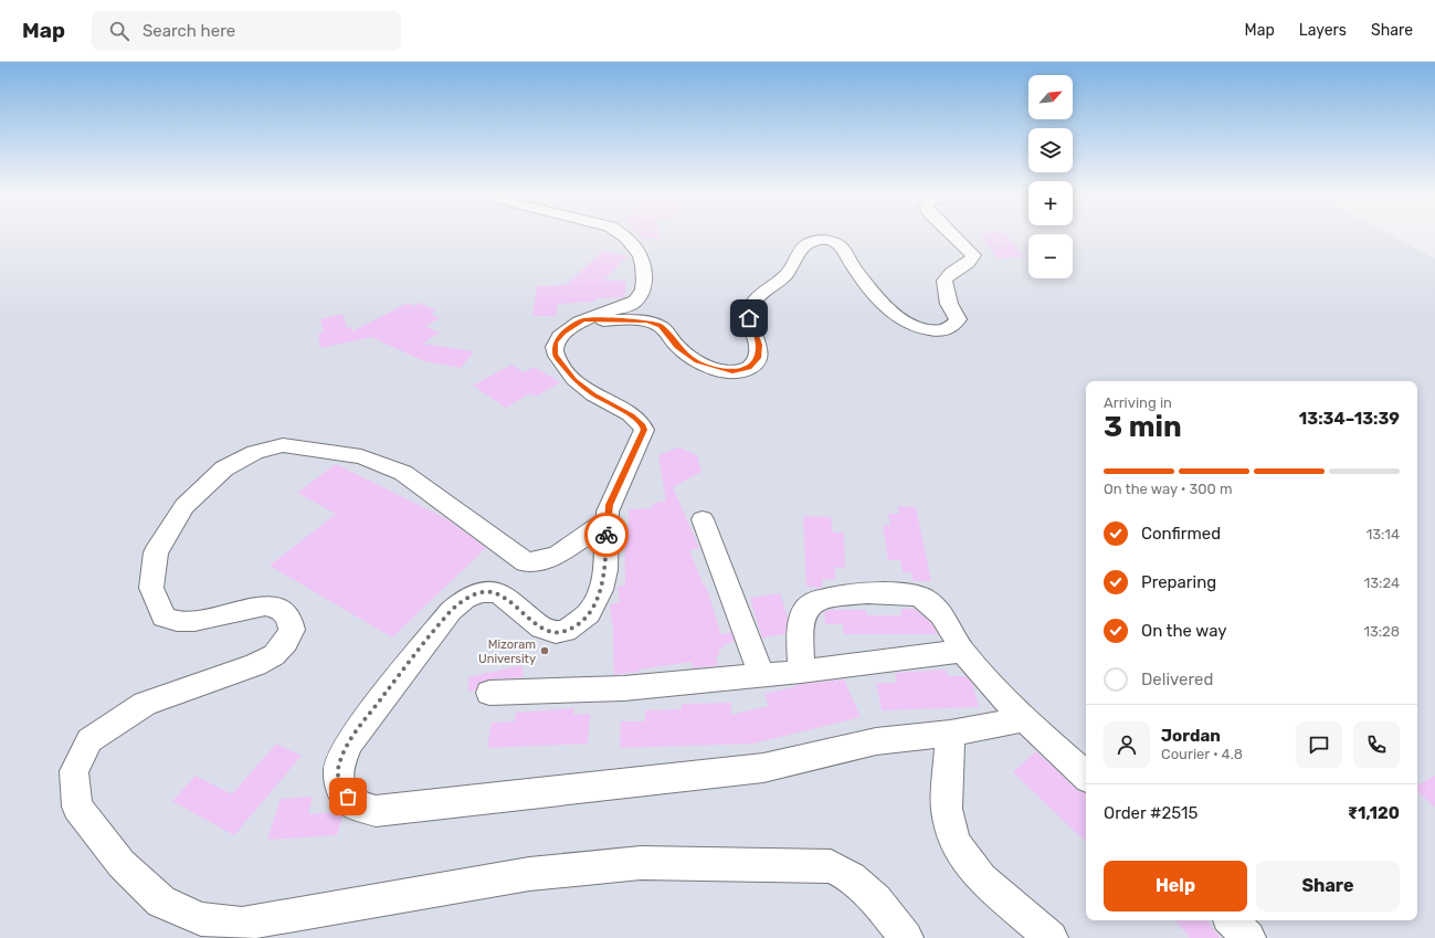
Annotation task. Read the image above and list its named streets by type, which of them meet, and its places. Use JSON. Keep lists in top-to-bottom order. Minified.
{"places":["Mizoram University"],"north":"top right","page":{"header":"Map","search":"Search here","nav":["Map","Layers","Share"],"map_buttons":["+","−"],"heading":["3 min","Arriving in","13:34–13:39"],"panel":["Jordan","Courier · 4.8","Order #2515","₹1,120"],"bar":"On the way · 300 m","list":[["Confirmed","13:14"],["Preparing","13:24"],["On the way","13:28"],"Delivered"],"buttons":["Help","Share"]}}
